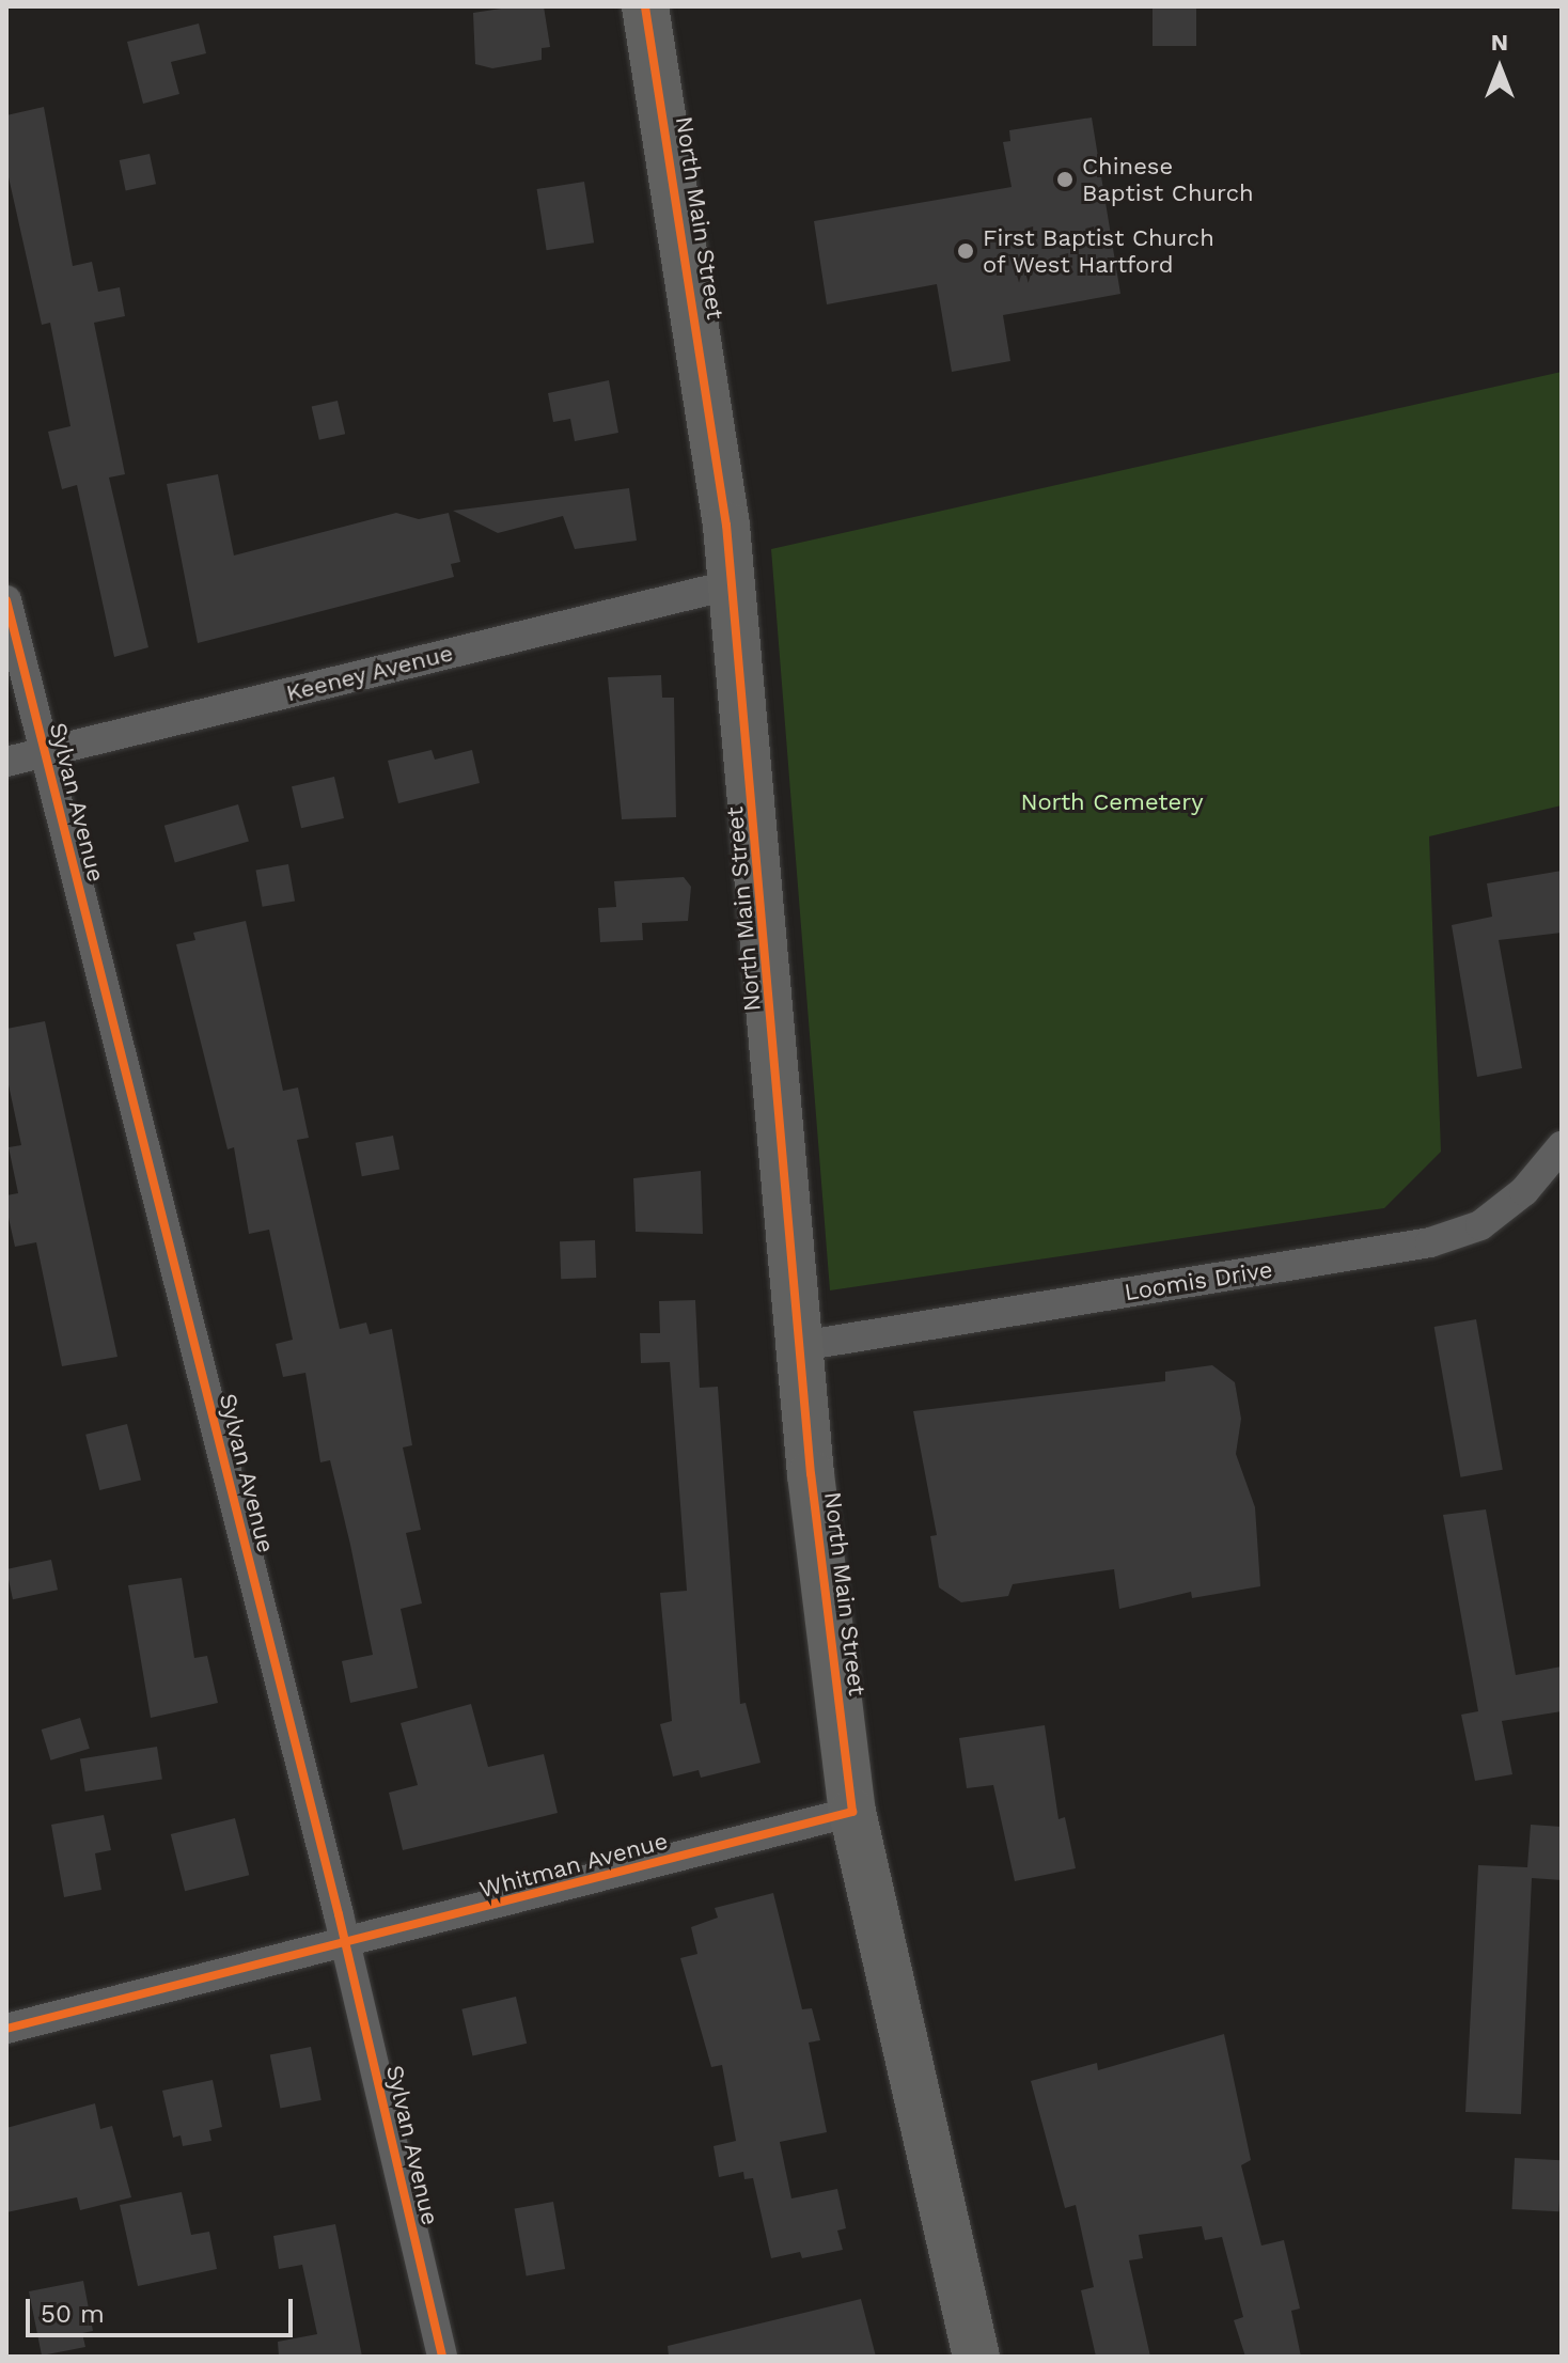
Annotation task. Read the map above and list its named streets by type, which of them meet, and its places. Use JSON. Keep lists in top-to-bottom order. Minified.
{"streets":{"main road":["North Main Street"],"street":["Keeney Avenue","Sylvan Avenue","Loomis Drive","Whitman Avenue"]},"crossings":[["North Main Street","Keeney Avenue"],["North Main Street","Loomis Drive"],["North Main Street","Whitman Avenue"],["Keeney Avenue","Sylvan Avenue"],["Sylvan Avenue","Whitman Avenue"]],"parks":["North Cemetery"],"places":["Chinese Baptist Church","First Baptist Church of West Hartford"],"scale_bar":"50 m","north":"top"}
